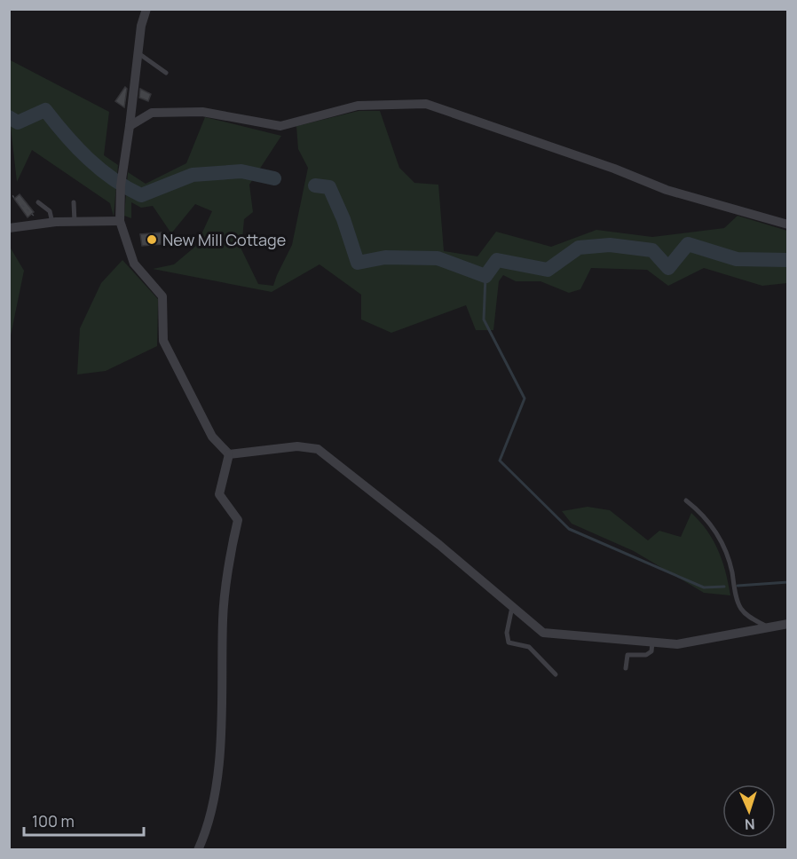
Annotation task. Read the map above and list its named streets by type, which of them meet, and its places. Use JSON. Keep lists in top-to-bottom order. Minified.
{"places":["New Mill Cottage"],"scale_bar":"100 m","north":"bottom"}
